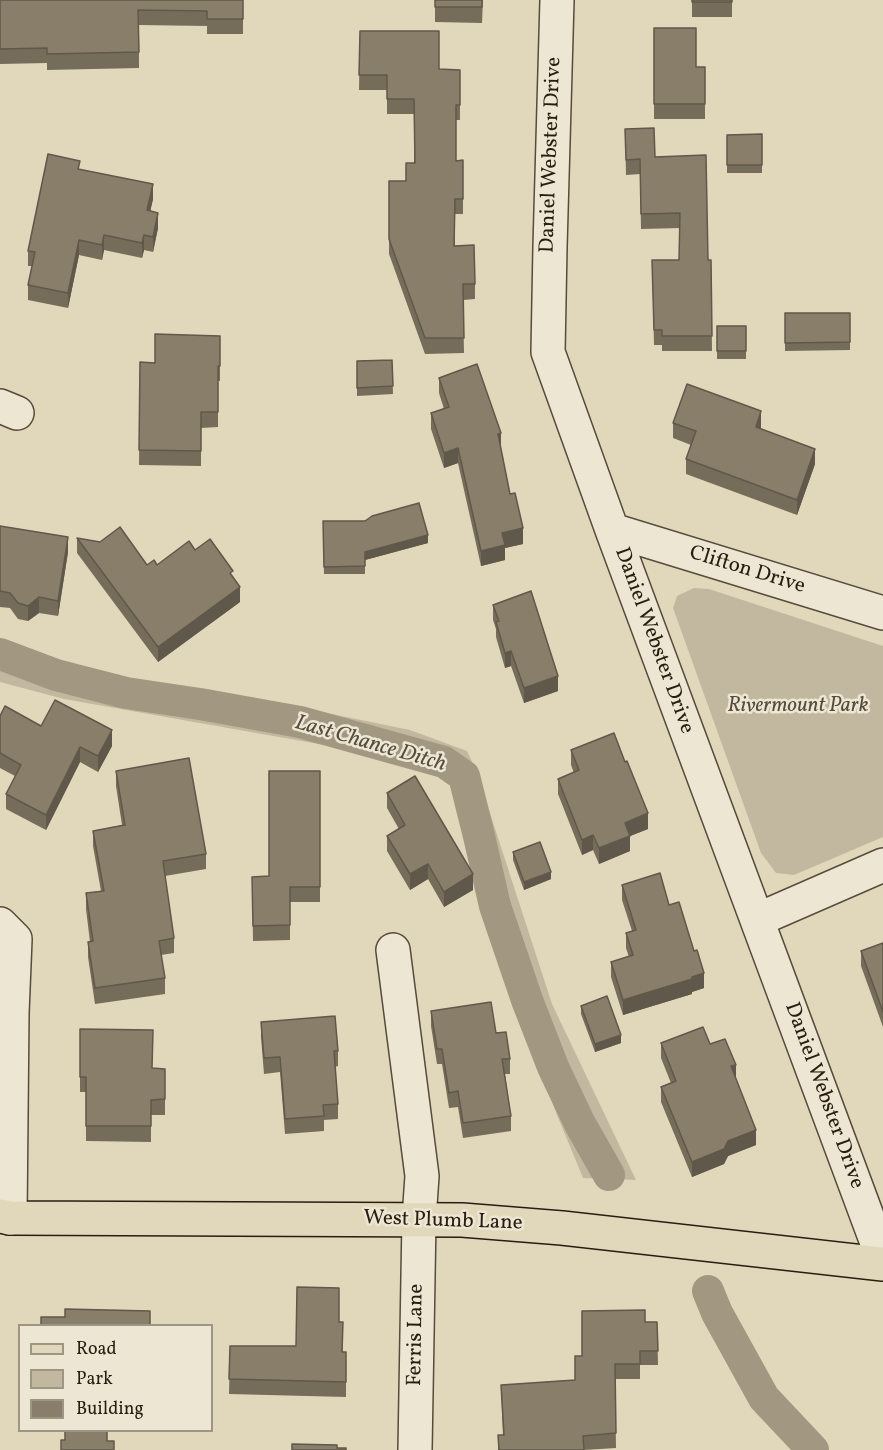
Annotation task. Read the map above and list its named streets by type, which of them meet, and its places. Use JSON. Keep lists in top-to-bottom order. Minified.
{"streets":{"main road":["West Plumb Lane"],"street":["Daniel Webster Drive","Clifton Drive","Ferris Lane"]},"crossings":[["Daniel Webster Drive","Clifton Drive"],["West Plumb Lane","Ferris Lane"]],"water":["Last Chance Ditch"],"parks":["Rivermount Park"],"legend":["Road","Park","Building"]}
